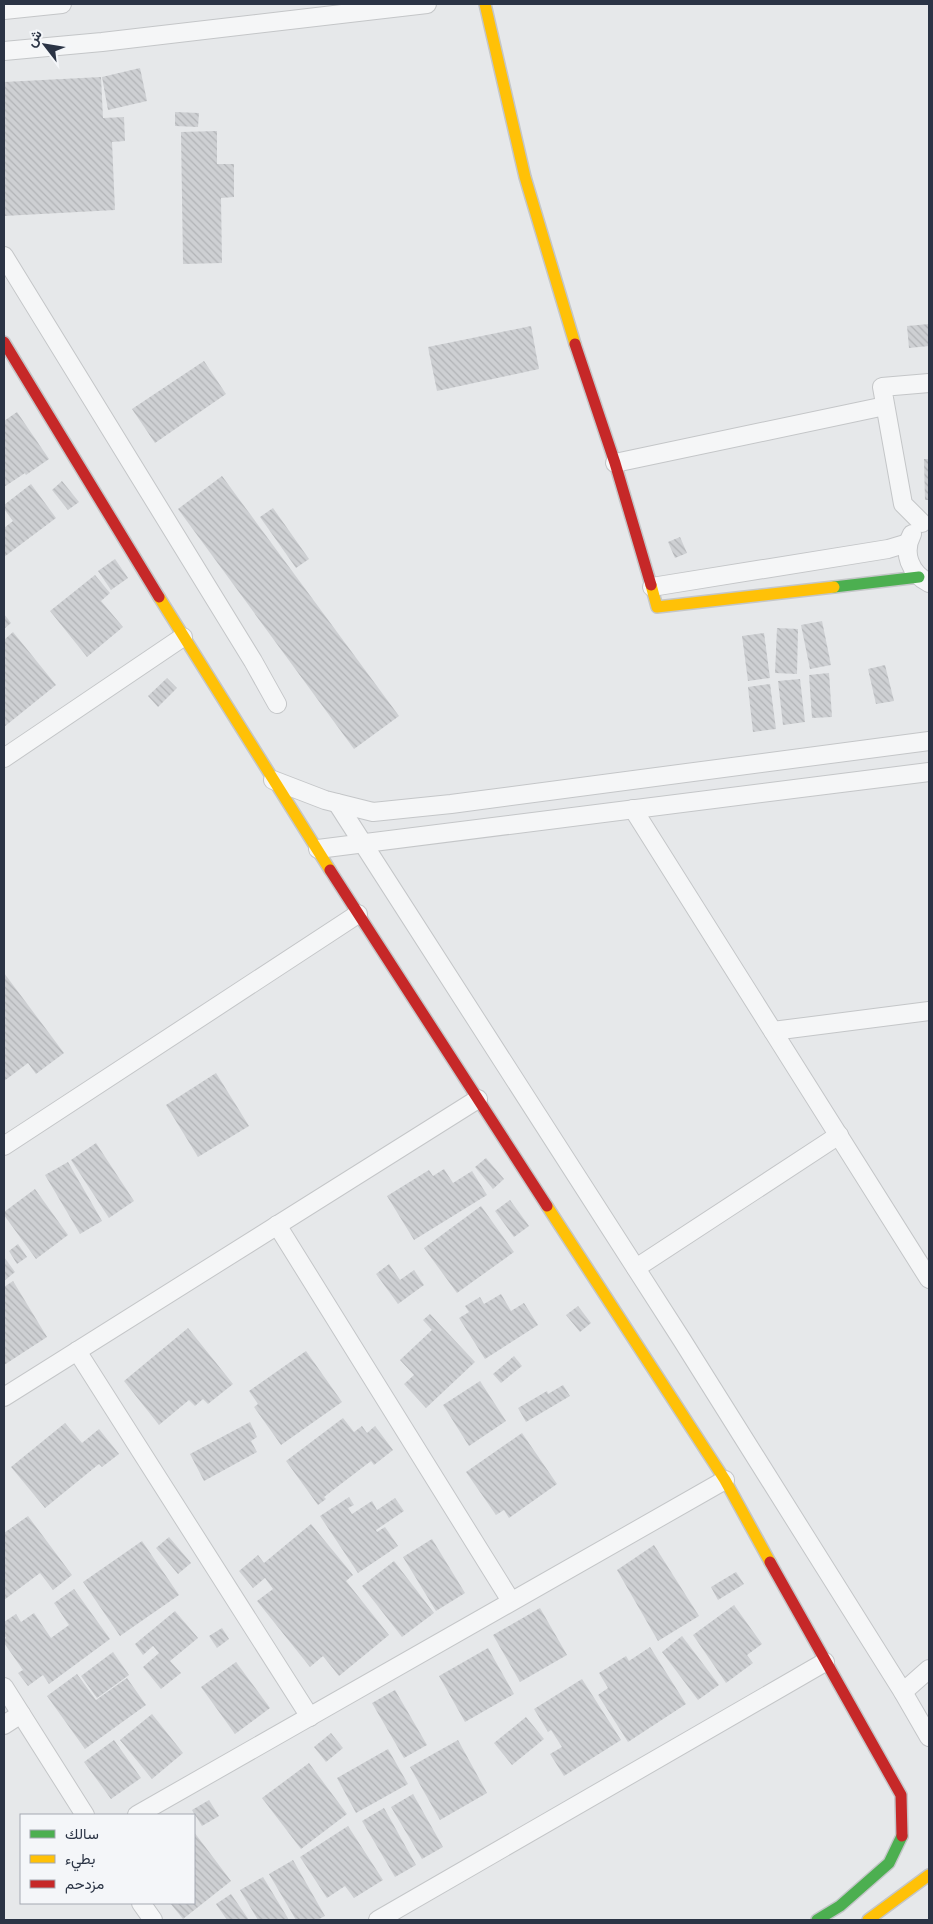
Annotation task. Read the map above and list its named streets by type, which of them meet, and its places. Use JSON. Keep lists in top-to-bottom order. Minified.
{"legend":["سالك","بطيء","مزدحم"],"north":"top left"}
